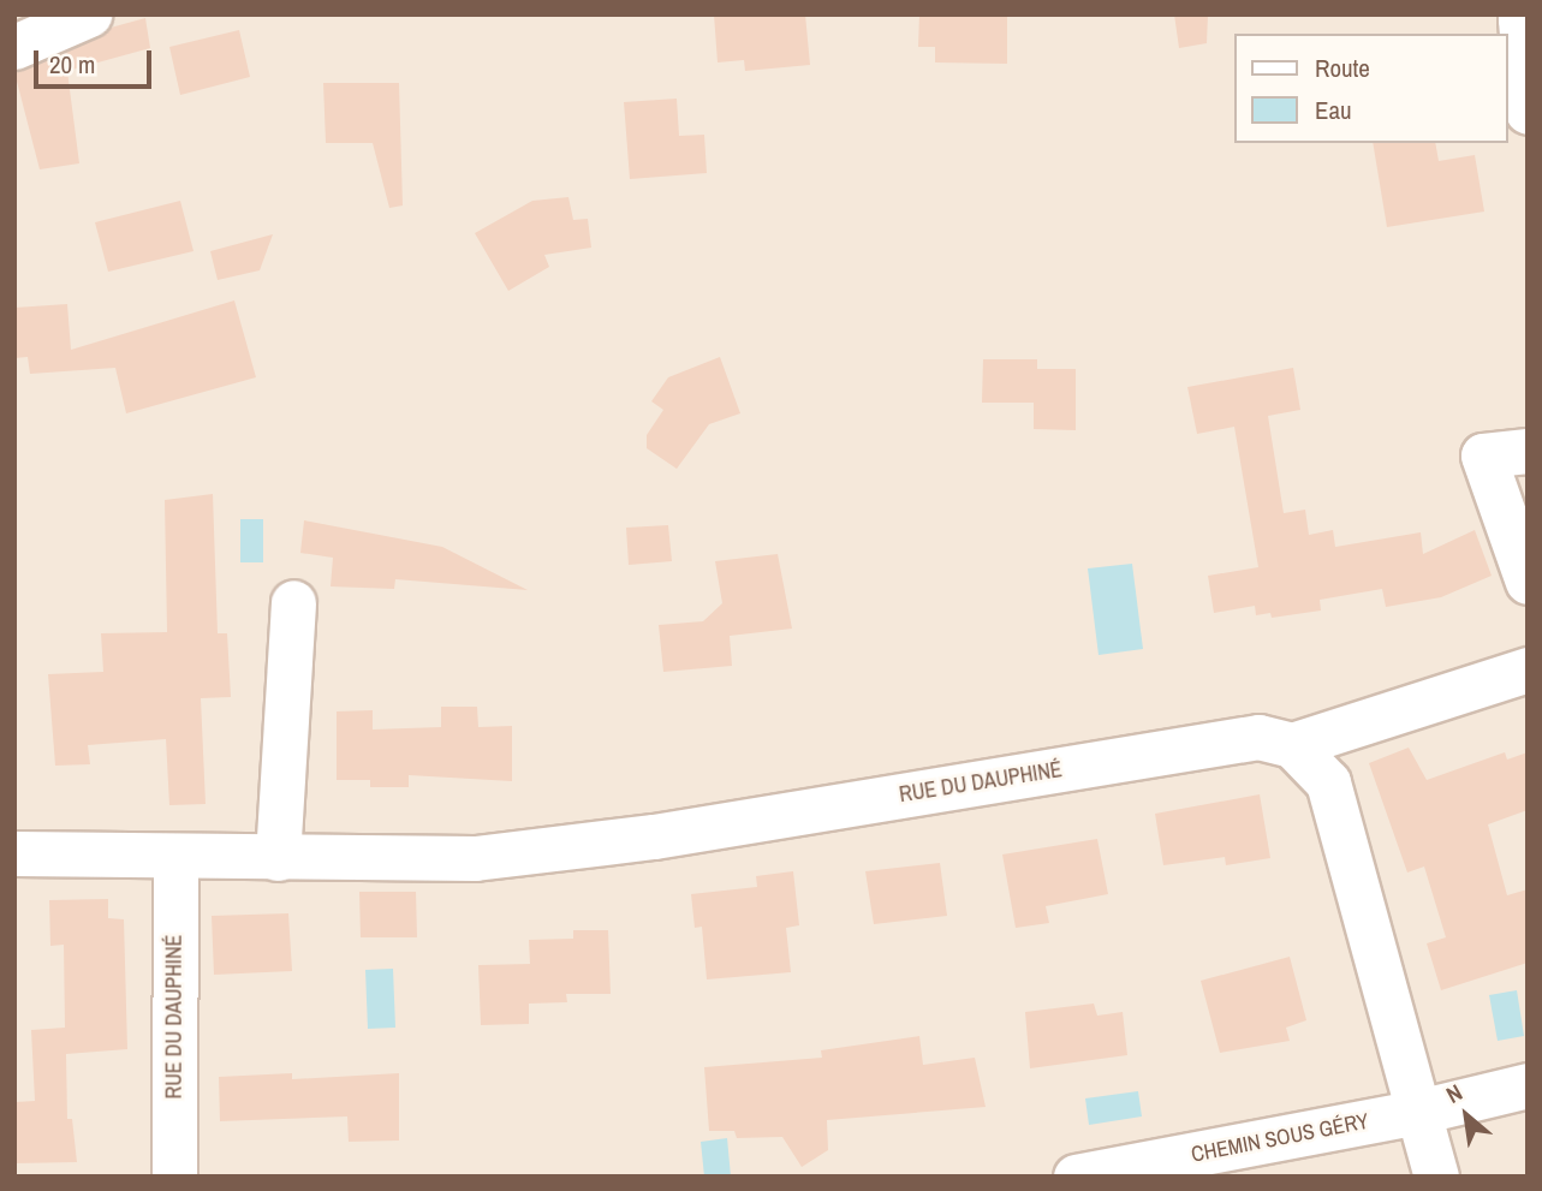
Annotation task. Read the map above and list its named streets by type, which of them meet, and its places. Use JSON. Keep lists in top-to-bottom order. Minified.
{"streets":{"street":["RUE DU DAUPHINÉ","CHEMIN SOUS GÉRY"]},"legend":["Route","Eau"],"scale_bar":"20 m","north":"top left"}
